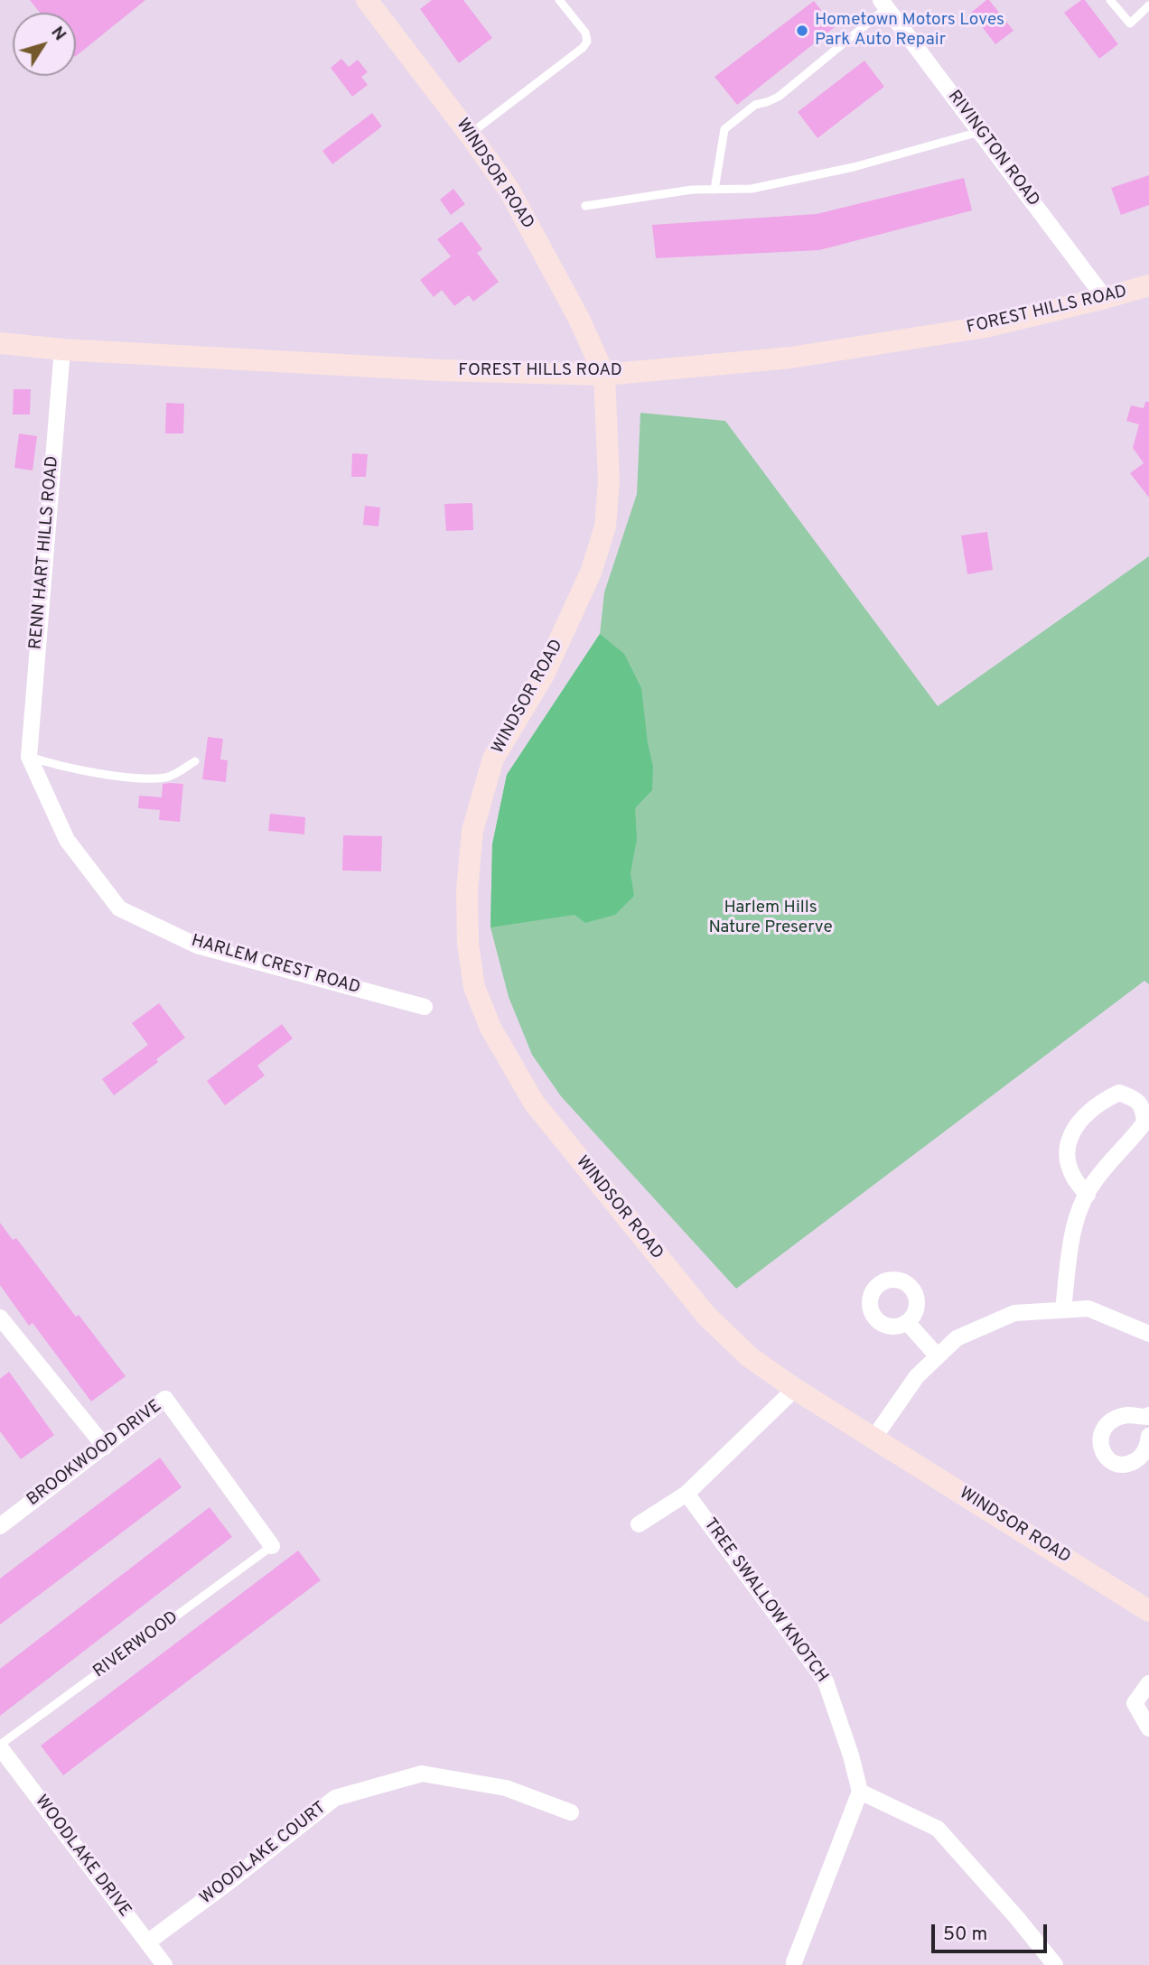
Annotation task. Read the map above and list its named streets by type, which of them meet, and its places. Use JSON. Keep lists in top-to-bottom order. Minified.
{"streets":{"street":["RIVINGTON ROAD","WINDSOR ROAD","FOREST HILLS ROAD","RENN HART HILLS ROAD","HARLEM CREST ROAD","BROOKWOOD DRIVE","TREE SWALLOW KNOTCH","WOODLAKE COURT","WOODLAKE DRIVE"],"lane":["RIVERWOOD"]},"crossings":[["RIVINGTON ROAD","FOREST HILLS ROAD"],["WINDSOR ROAD","FOREST HILLS ROAD"],["FOREST HILLS ROAD","RENN HART HILLS ROAD"],["RENN HART HILLS ROAD","HARLEM CREST ROAD"],["BROOKWOOD DRIVE","RIVERWOOD"],["RIVERWOOD","WOODLAKE DRIVE"],["WOODLAKE COURT","WOODLAKE DRIVE"]],"parks":["Harlem Hills Nature Preserve"],"places":["Hometown Motors Loves Park Auto Repair"],"scale_bar":"50 m","north":"top right"}
